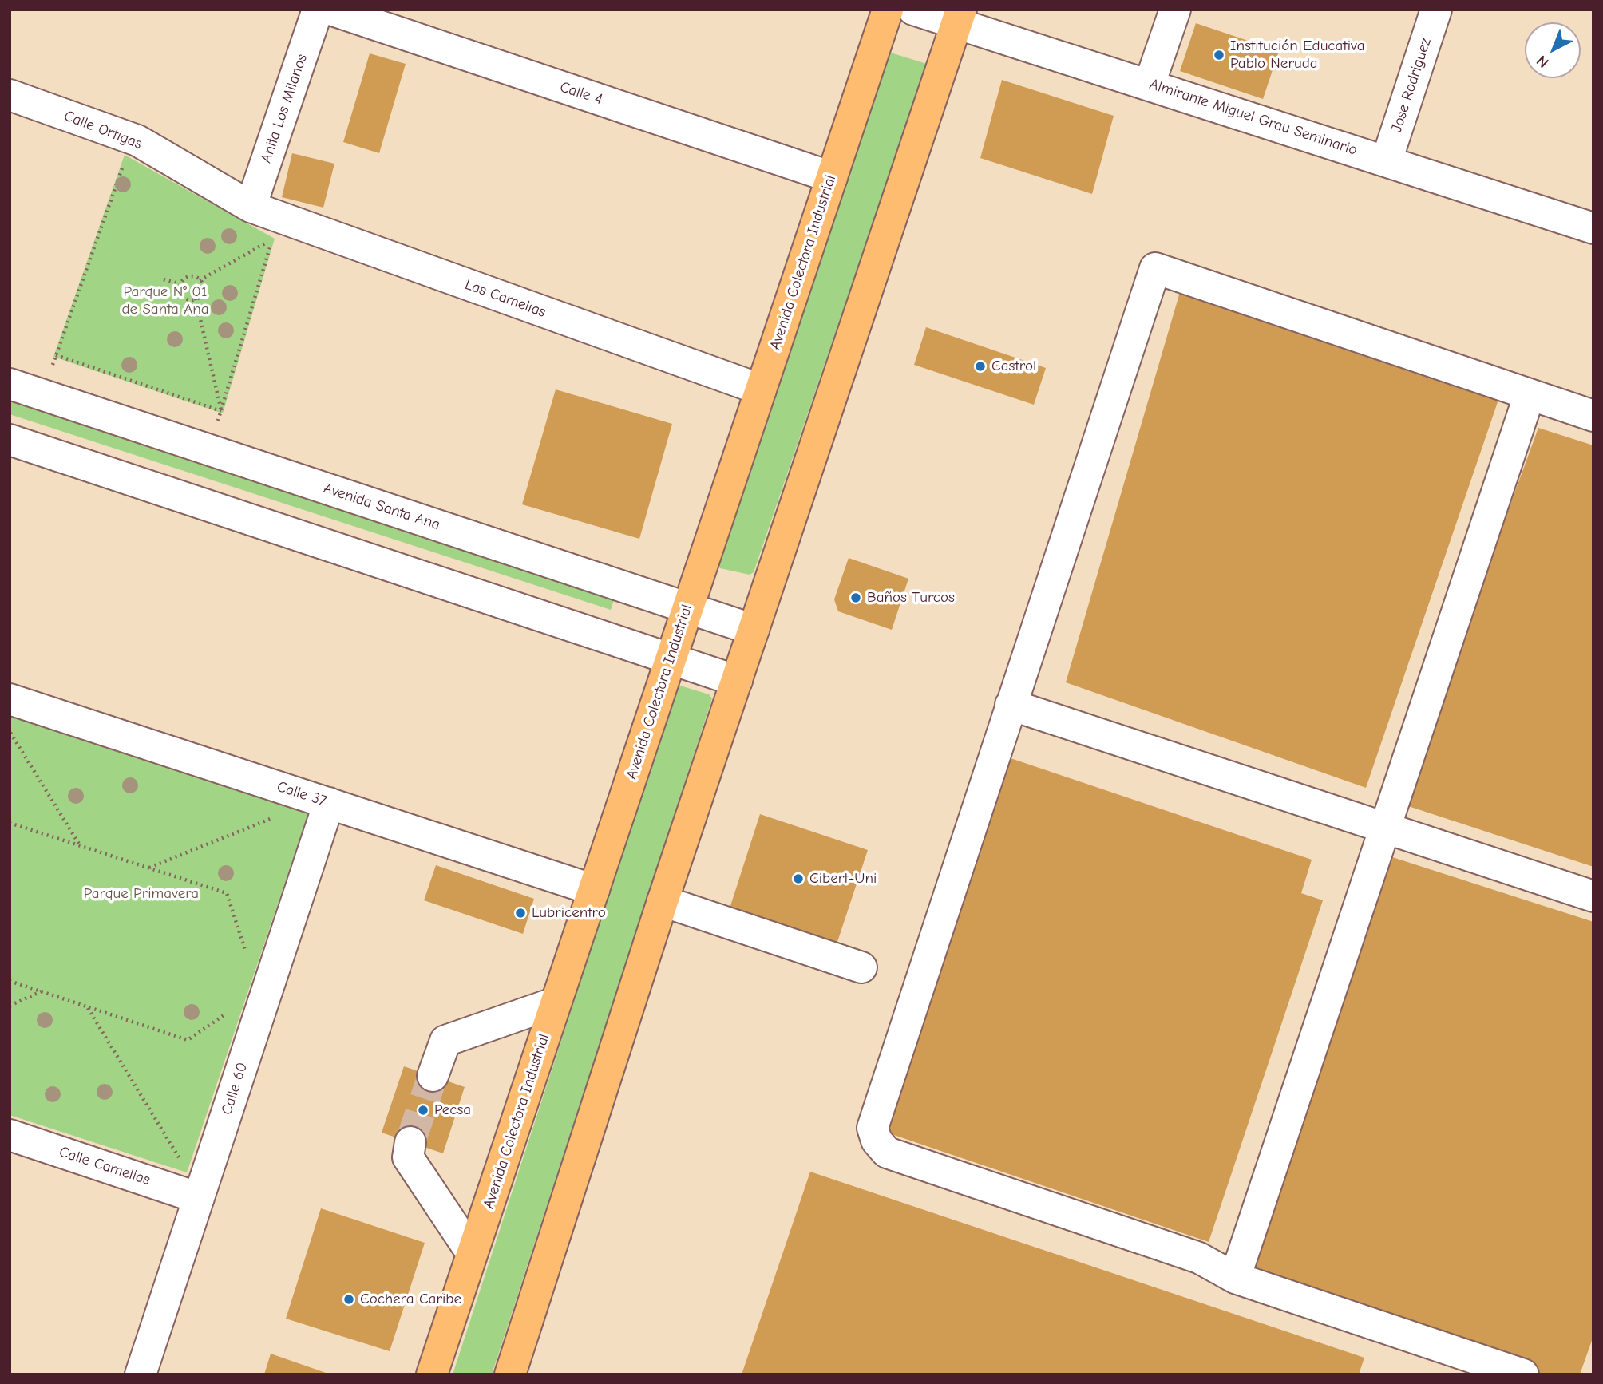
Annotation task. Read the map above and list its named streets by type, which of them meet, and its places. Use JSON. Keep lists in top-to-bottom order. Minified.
{"streets":{"main road":["Avenida Colectora Industrial"],"street":["Jose Rodriguez","Calle 4","Anita Los Milanos","Almirante Miguel Grau Seminario","Calle Ortigas","Las Camelias","Avenida Santa Ana","Calle 37","Calle 60","Calle Camelias"]},"crossings":[["Jose Rodriguez","Almirante Miguel Grau Seminario"],["Calle 4","Avenida Colectora Industrial"],["Anita Los Milanos","Calle Ortigas"],["Anita Los Milanos","Las Camelias"],["Calle Ortigas","Las Camelias"],["Avenida Colectora Industrial","Las Camelias"],["Avenida Colectora Industrial","Avenida Santa Ana"],["Avenida Colectora Industrial","Calle 37"],["Calle 37","Calle 60"],["Calle 60","Calle Camelias"]],"parks":["Parque N° 01 de Santa Ana","Parque Primavera"],"places":["Institución Educativa Pablo Neruda","Castrol","Baños Turcos","Cibert-Uni","Lubricentro","Pecsa","Cochera Caribe"],"north":"bottom left"}
